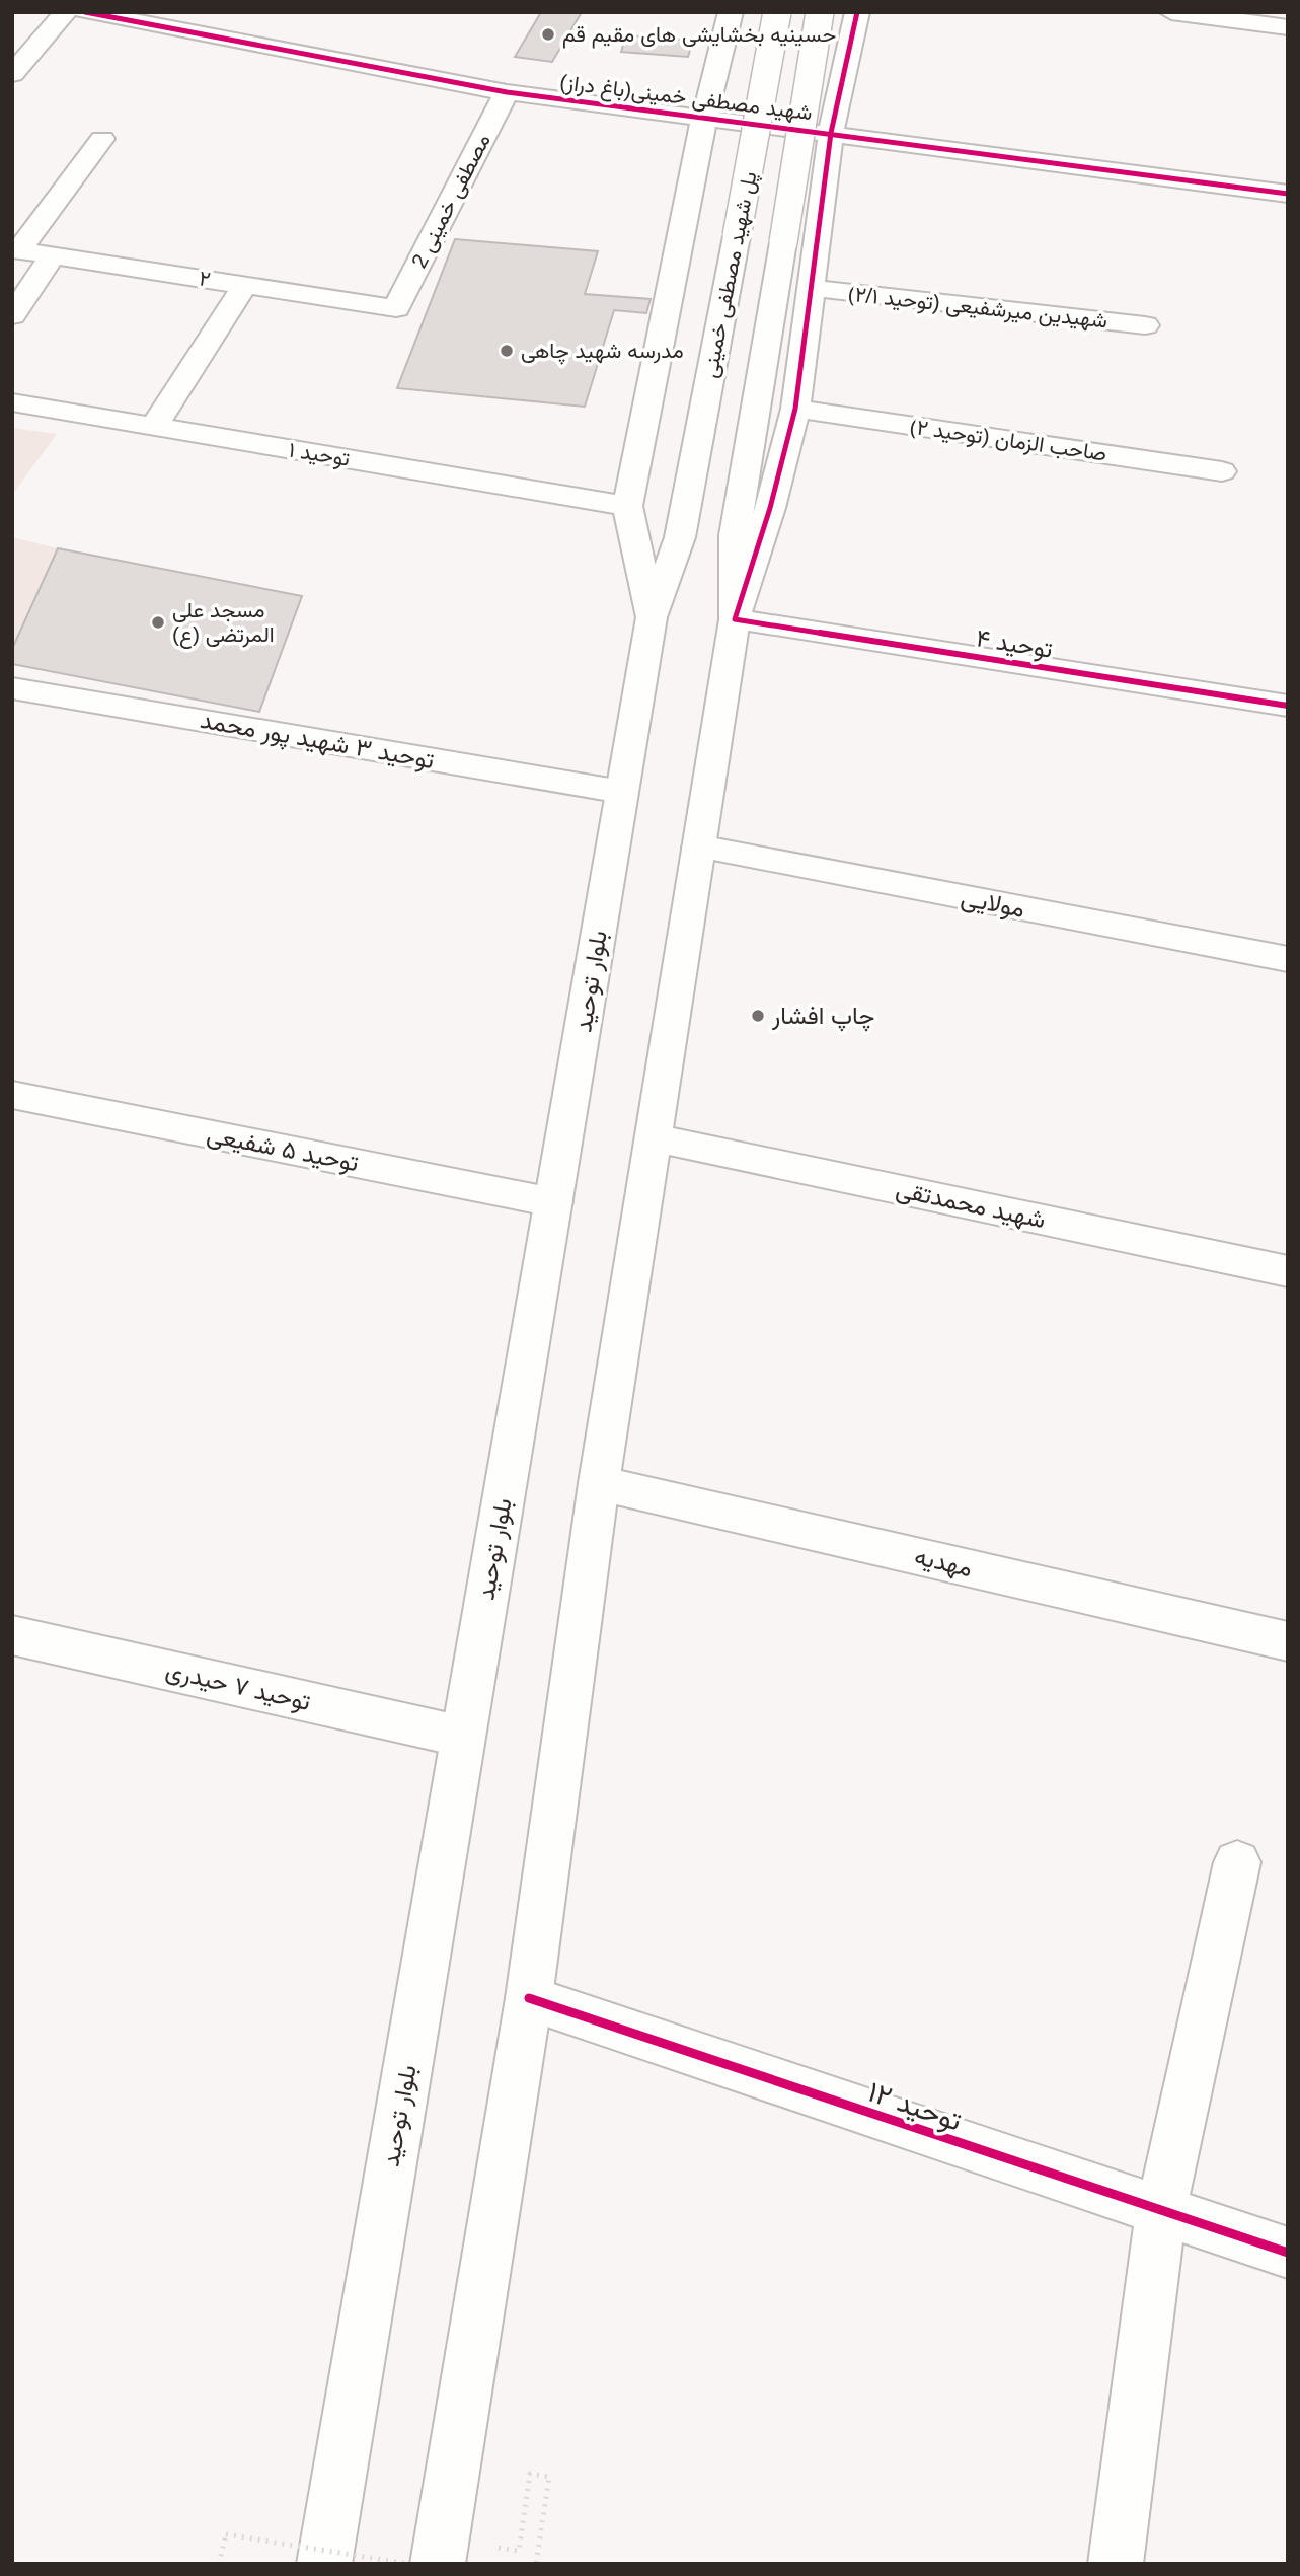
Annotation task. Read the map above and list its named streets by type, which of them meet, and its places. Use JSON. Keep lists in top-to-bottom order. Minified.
{"streets":{"street":["شهید مصطفی خمینی(باغ دراز)","مصطفی خمینی 2","پل شهید مصطفی خمینی","۲","شهیدین میرشفیعی (توحید ۲/۱)","صاحب الزمان (توحید ۲)","توحید ۱","توحید ۴","توحید ۳ شهيد پور محمد","مولایی","بلوار توحید","توحید ۵ شفیعی","شهید محمدتقی","مهدیه","توحید ۷ حیدری","توحید ۱۲"]},"crossings":[["شهید مصطفی خمینی(باغ دراز)","مصطفی خمینی 2"],["مصطفی خمینی 2","۲"],["پل شهید مصطفی خمینی","توحید ۴"],["پل شهید مصطفی خمینی","بلوار توحید"],["توحید ۳ شهيد پور محمد","بلوار توحید"],["بلوار توحید","توحید ۵ شفیعی"],["بلوار توحید","توحید ۷ حیدری"]],"places":["حسینیه بخشایشی های مقیم قم","مدرسه شهید چاهی","مسجد علی المرتضی (ع)","چاپ افشار"]}
